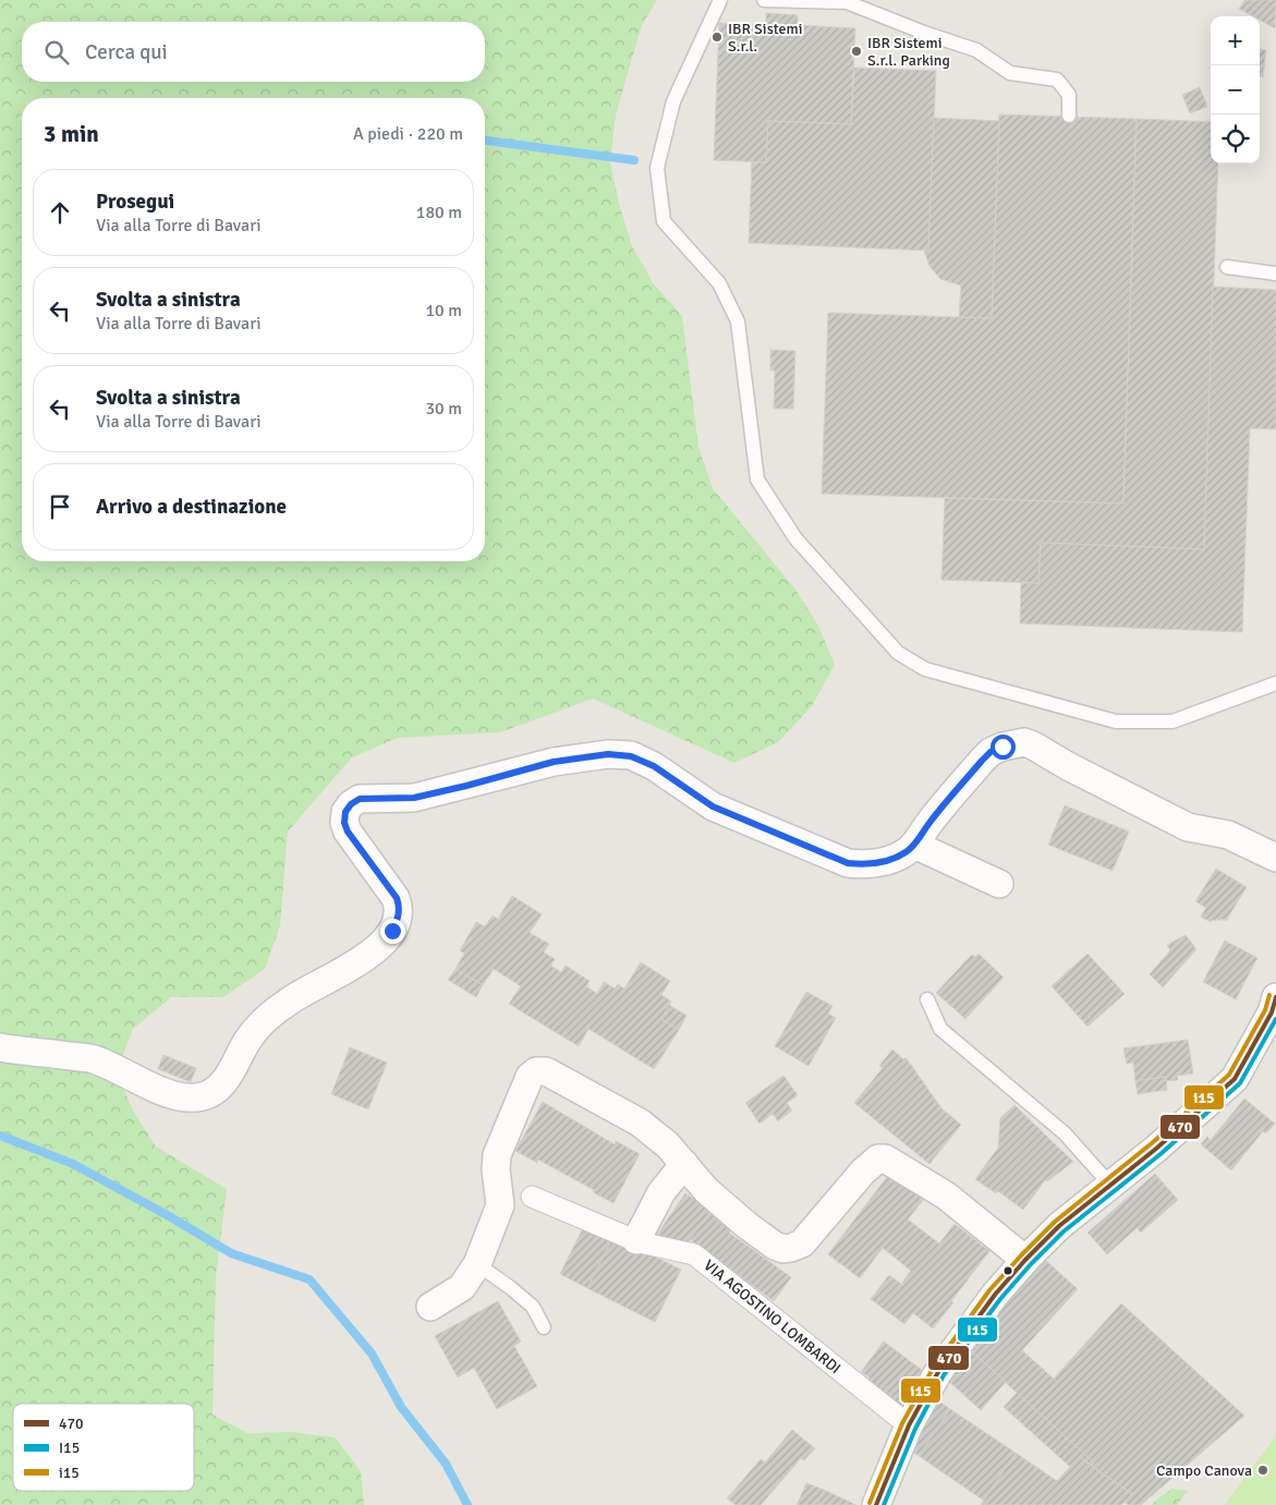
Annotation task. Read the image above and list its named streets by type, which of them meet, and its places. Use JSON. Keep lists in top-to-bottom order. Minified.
{"streets":{"street":["VIA AGOSTINO LOMBARDI"]},"places":["IBR Sistemi S.r.l.","IBR Sistemi S.r.l. Parking","Campo Canova"],"lines":["transit line i15","transit line 470","transit line I15"],"legend":["470","I15","i15"],"page":{"map_buttons":["+","−"],"search":"Cerca qui","heading":["3 min","A piedi · 220 m"],"list":[["Prosegui","Via alla Torre di Bavari","180 m"],["Svolta a sinistra","Via alla Torre di Bavari","10 m"],["Svolta a sinistra","Via alla Torre di Bavari","30 m"],"Arrivo a destinazione"]}}
